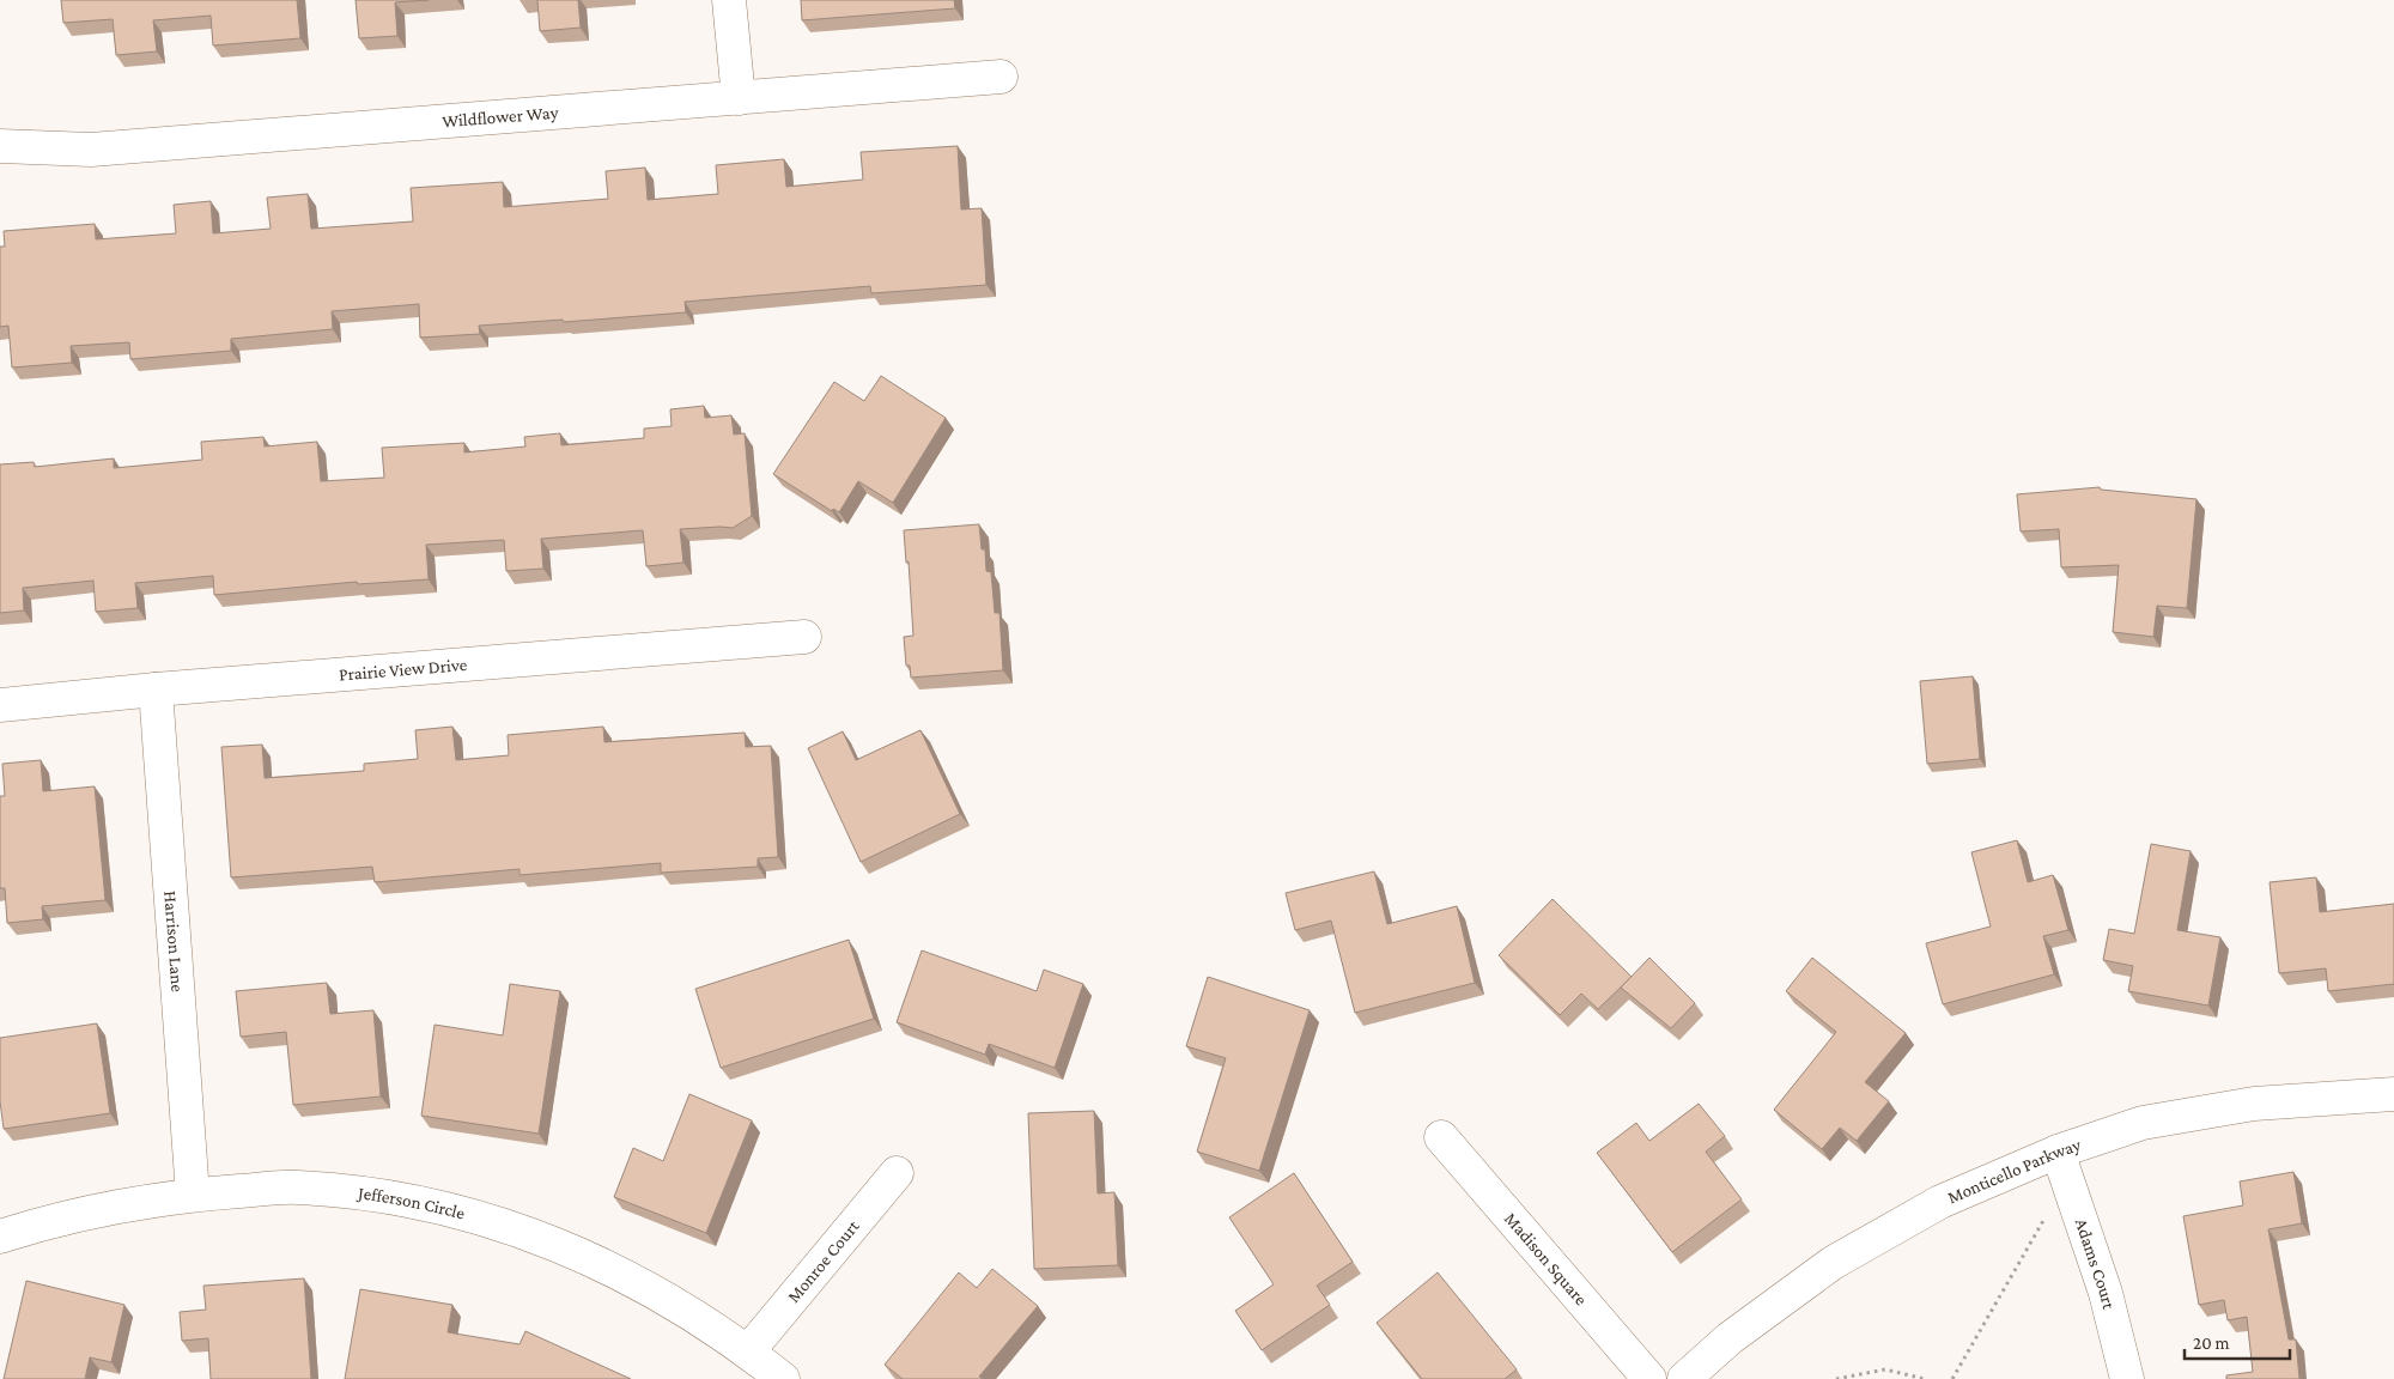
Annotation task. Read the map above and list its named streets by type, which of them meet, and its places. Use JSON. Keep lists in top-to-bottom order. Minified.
{"streets":{"street":["Wildflower Way","Prairie View Drive","Harrison Lane","Monticello Parkway","Jefferson Circle","Madison Square","Monroe Court","Adams Court"]},"crossings":[["Prairie View Drive","Harrison Lane"],["Harrison Lane","Jefferson Circle"],["Monticello Parkway","Adams Court"],["Jefferson Circle","Monroe Court"]],"scale_bar":"20 m"}
